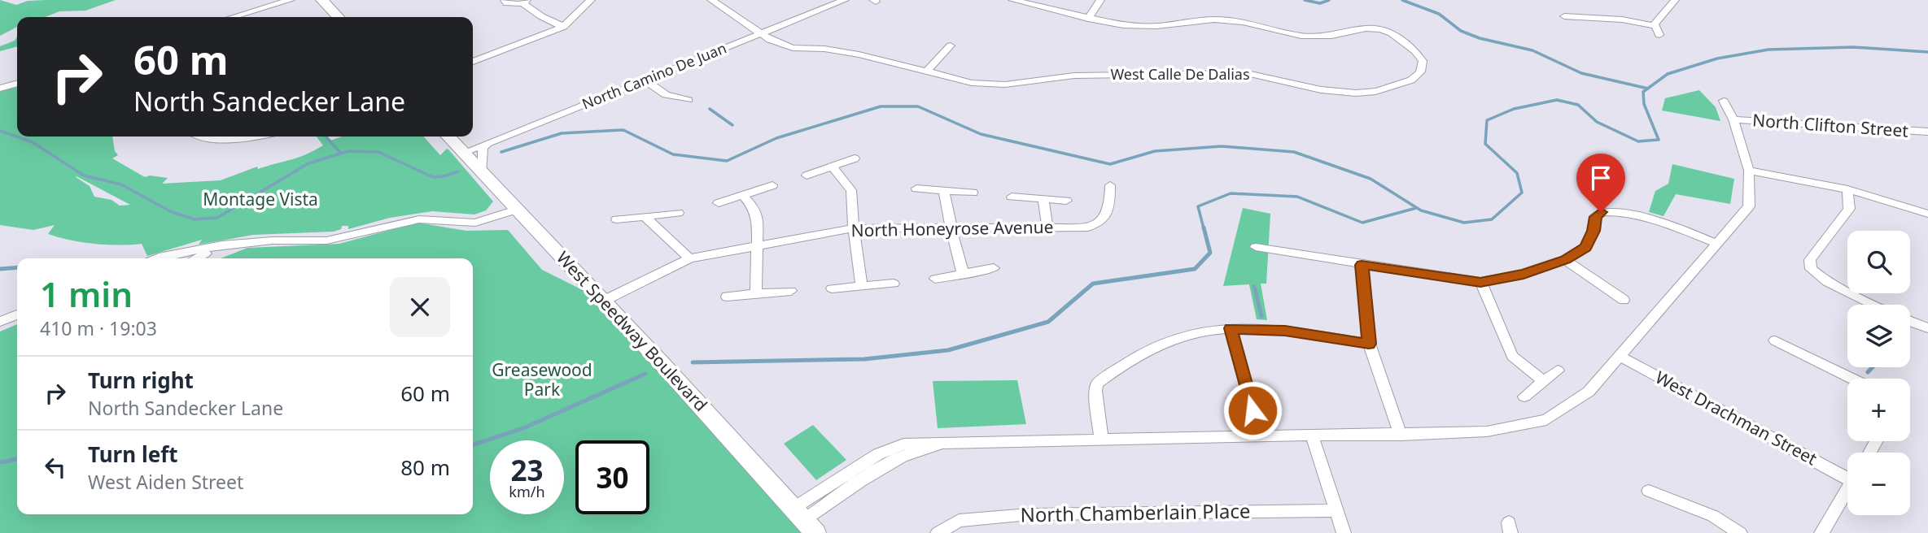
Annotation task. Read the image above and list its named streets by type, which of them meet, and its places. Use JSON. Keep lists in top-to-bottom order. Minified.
{"streets":{"main road":["West Speedway Boulevard"],"street":["West Calle De Dalias","North Camino De Juan","North Clifton Street","North Honeyrose Avenue","West Drachman Street","North Chamberlain Place"]},"crossings":[["West Calle De Dalias","North Camino De Juan"],["North Camino De Juan","West Speedway Boulevard"],["North Honeyrose Avenue","West Speedway Boulevard"]],"parks":["Montage Vista","Greasewood Park"],"page":{"turn":["60 m","North Sandecker Lane"],"map_buttons":["+","−"],"heading":["1 min","410 m · 19:03"],"list":[{"name":"Turn right","note":"North Sandecker Lane","value":"60 m"},{"name":"Turn left","note":"West Aiden Street","value":"80 m"}],"speed":"23 km/h","limit":"30"}}
